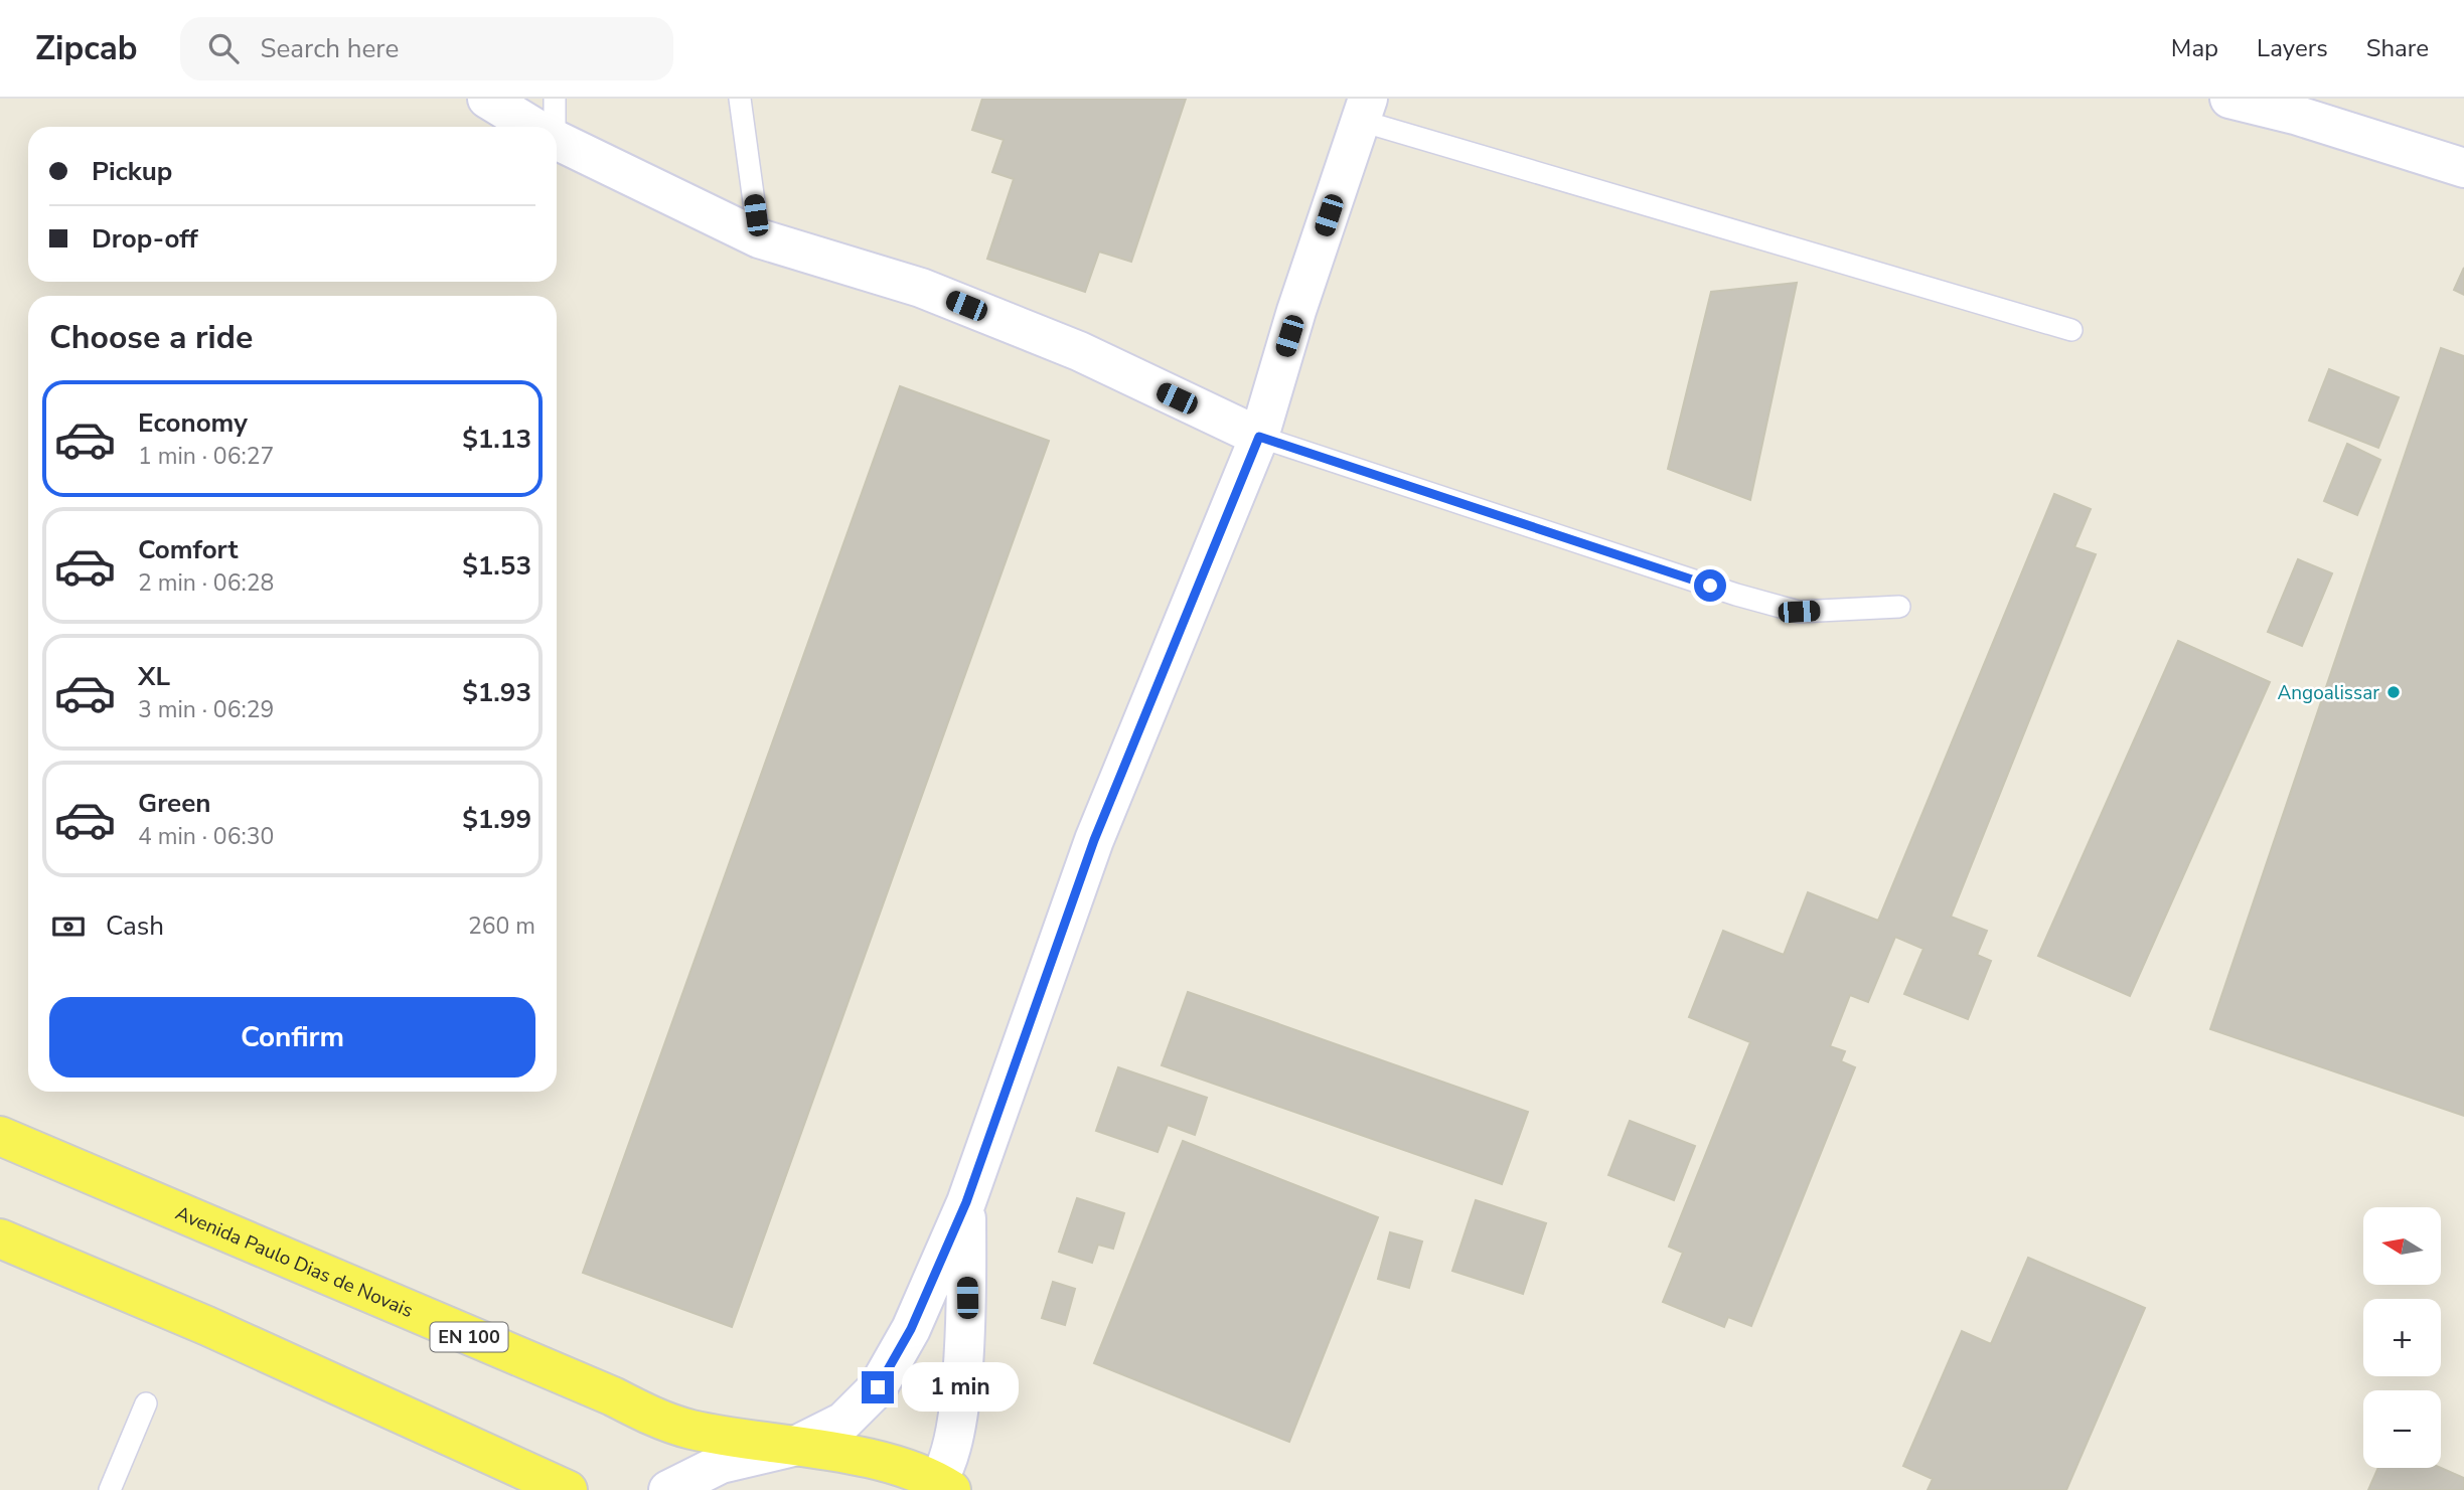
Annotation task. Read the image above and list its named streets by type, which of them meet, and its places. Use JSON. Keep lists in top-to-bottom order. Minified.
{"streets":{"main road":["Avenida Paulo Dias de Novais","EN 100"]},"places":["Angoalissar"],"north":"left","page":{"header":"Zipcab","search":"Search here","nav":["Map","Layers","Share"],"banner":["Pickup","Drop-off"],"heading":"Choose a ride","list":[{"name":"Economy","note":"1 min · 06:27","value":"$1.13"},{"name":"Comfort","note":"2 min · 06:28","value":"$1.53"},{"name":"XL","note":"3 min · 06:29","value":"$1.93"},{"name":"Green","note":"4 min · 06:30","value":"$1.99"}],"pay":["Cash","260 m"],"buttons":"Confirm","map_buttons":["+","−"],"bubble":"1 min"}}
